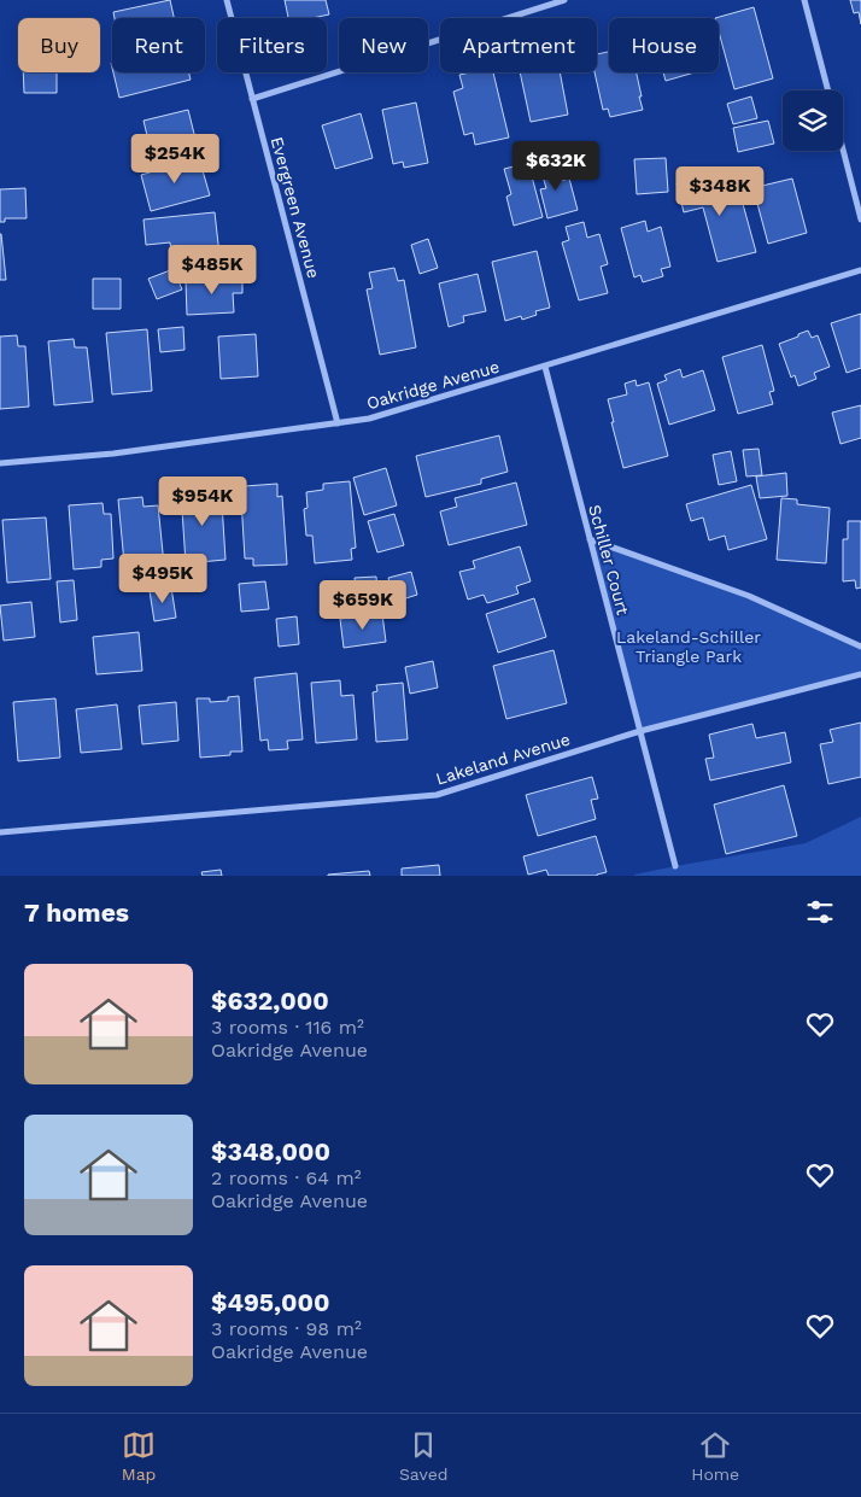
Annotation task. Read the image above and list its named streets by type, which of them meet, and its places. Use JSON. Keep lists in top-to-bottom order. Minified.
{"streets":{"street":["Evergreen Avenue","Oakridge Avenue","Schiller Court","Lakeland Avenue"]},"crossings":[["Evergreen Avenue","Oakridge Avenue"],["Oakridge Avenue","Schiller Court"],["Schiller Court","Lakeland Avenue"]],"parks":["Lakeland-Schiller Triangle Park"],"page":{"chip":["Buy","Rent","Filters","New","Apartment","House"],"price":["$254K","$632K","$348K","$485K","$954K","$495K","$659K"],"heading":"7 homes","list":[{"name":"$632,000","note":"3 rooms · 116 m² · Oakridge Avenue"},{"name":"$348,000","note":"2 rooms · 64 m² · Oakridge Avenue"},{"name":"$495,000","note":"3 rooms · 98 m² · Oakridge Avenue"}],"tabs":["Map","Saved","Home"]}}
